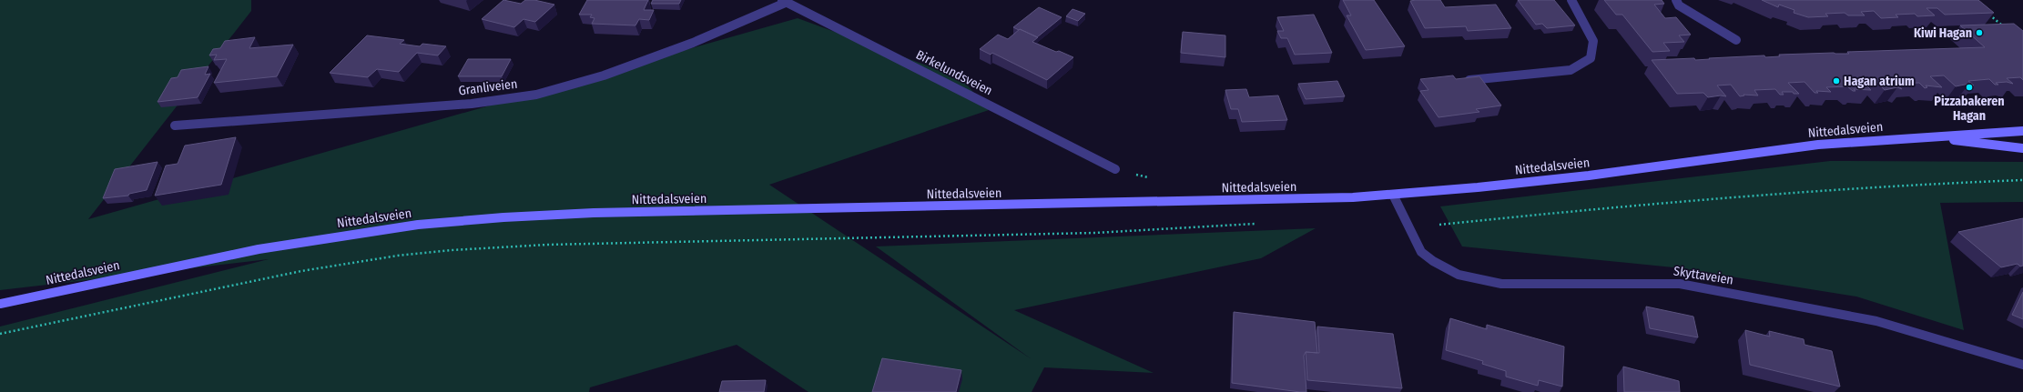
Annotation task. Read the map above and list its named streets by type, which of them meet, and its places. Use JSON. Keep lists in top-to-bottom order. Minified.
{"streets":{"main road":["Nittedalsveien"],"street":["Birkelundsveien","Granliveien","Skyttaveien"]},"crossings":[["Birkelundsveien","Granliveien"],["Nittedalsveien","Skyttaveien"]],"places":["Kiwi Hagan","Hagan atrium","Pizzabakeren Hagan"]}
